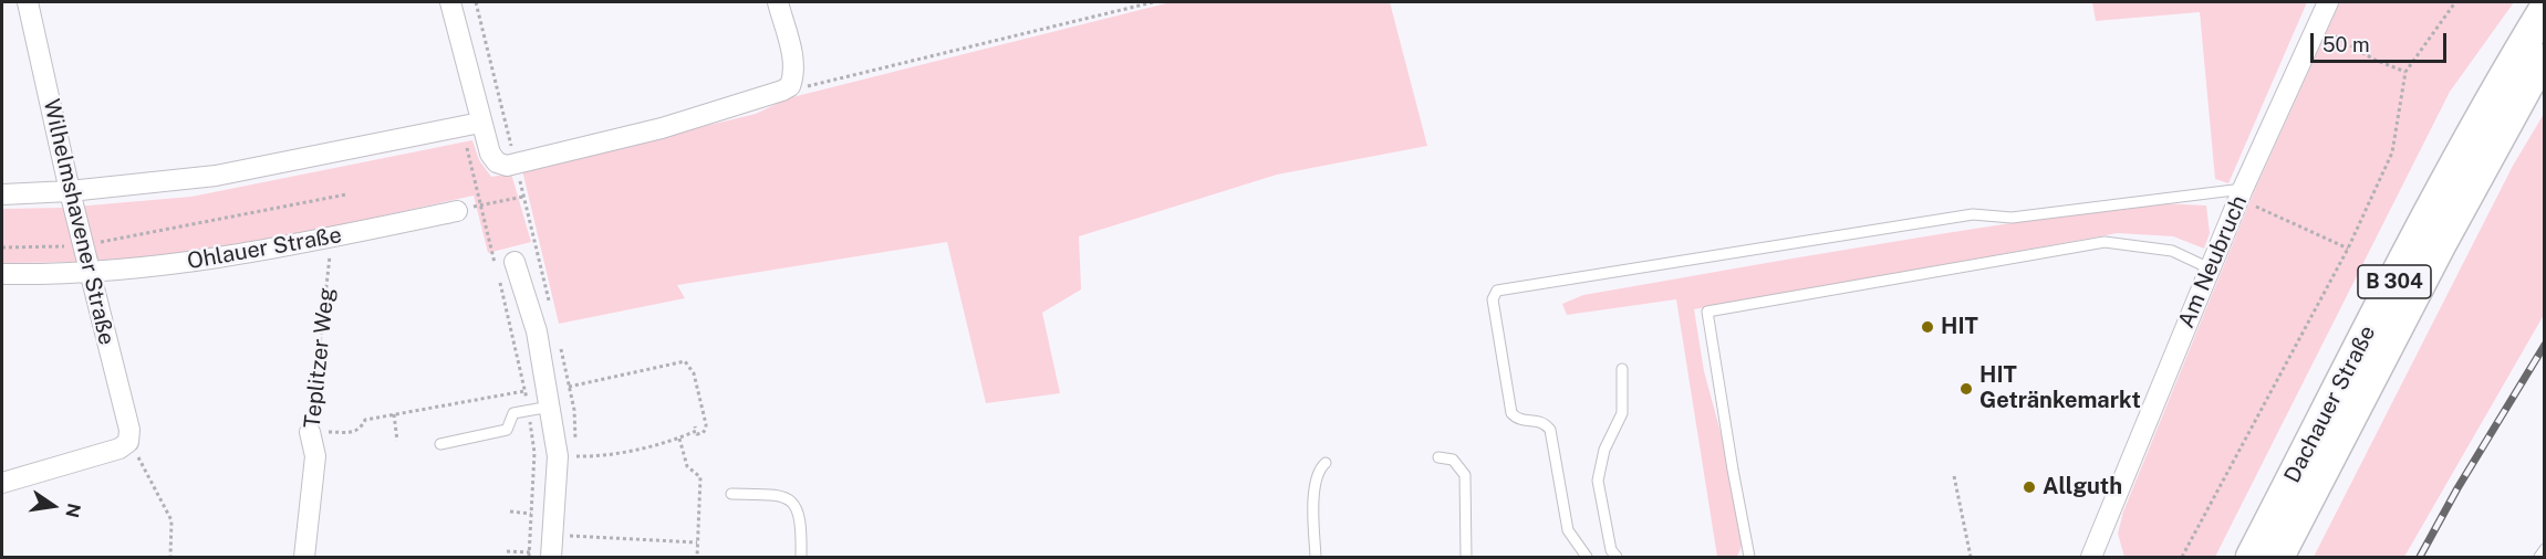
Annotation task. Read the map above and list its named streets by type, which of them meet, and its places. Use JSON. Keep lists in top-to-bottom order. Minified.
{"streets":{"main road":["B 304","Dachauer Straße"],"street":["Wilhelmshavener Straße","Ohlauer Straße","Am Neubruch","Teplitzer Weg"]},"crossings":[["Wilhelmshavener Straße","Ohlauer Straße"],["Ohlauer Straße","Teplitzer Weg"]],"places":["HIT","HIT Getränkemarkt","Allguth"],"scale_bar":"50 m","north":"right"}
